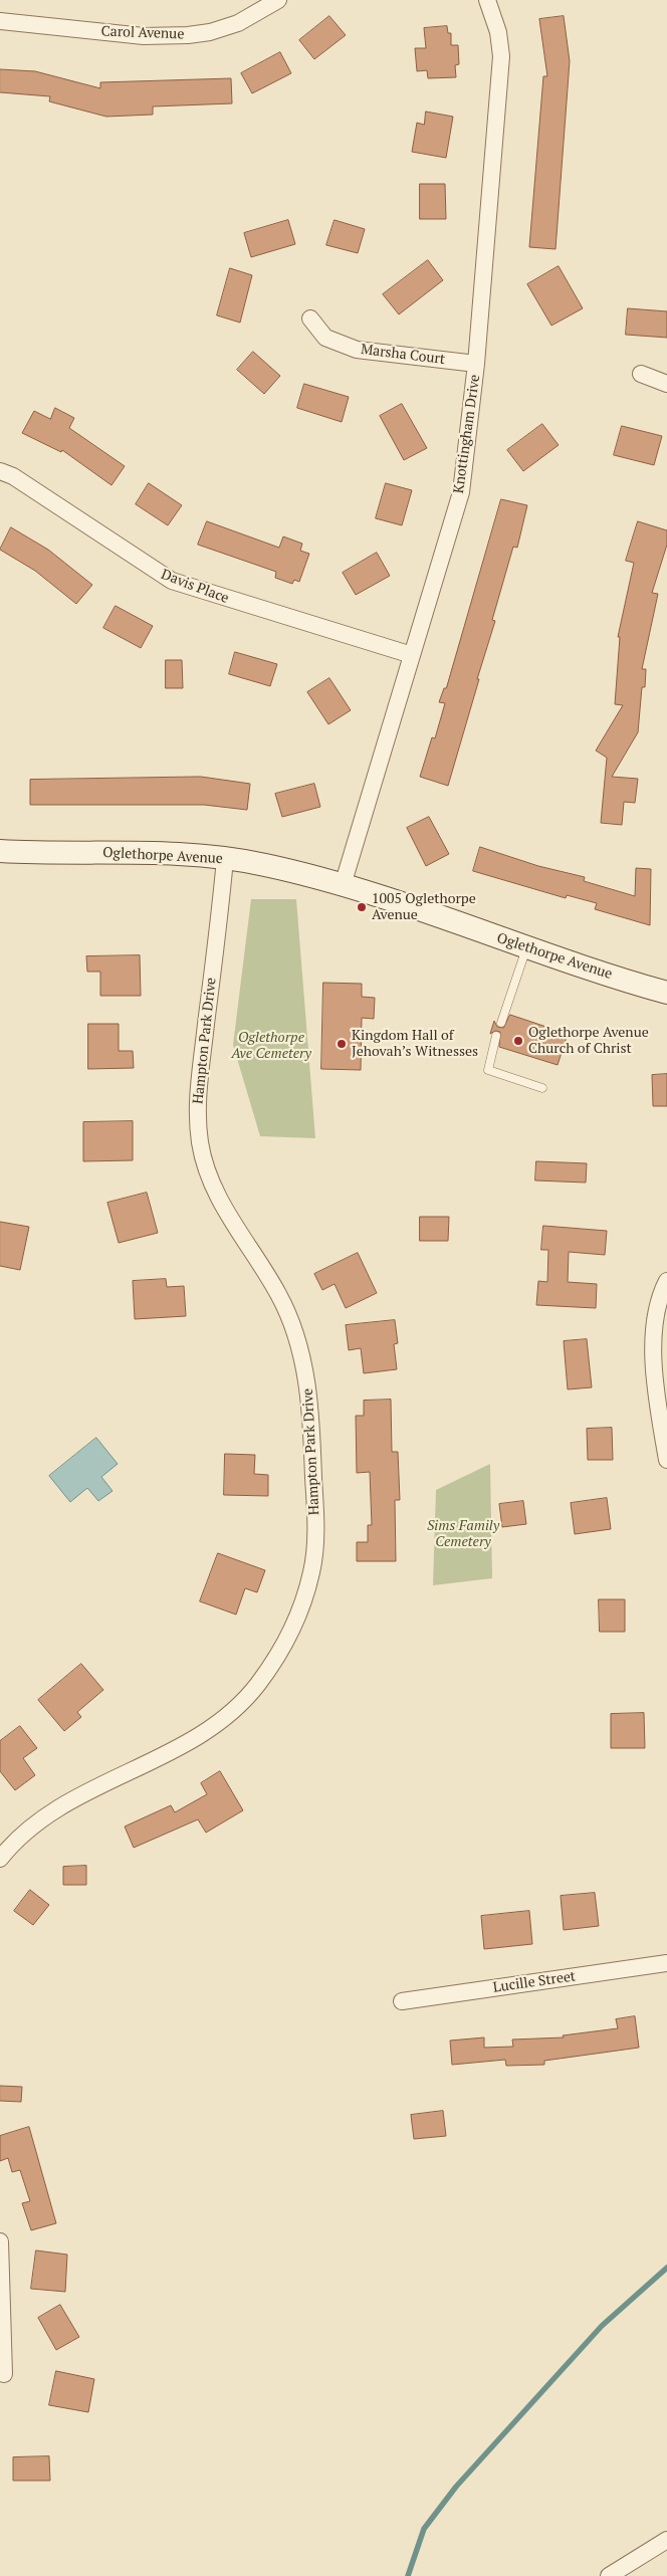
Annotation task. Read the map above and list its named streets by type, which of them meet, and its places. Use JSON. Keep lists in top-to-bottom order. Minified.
{"streets":{"main road":["Oglethorpe Avenue"],"street":["Carol Avenue","Marsha Court","Knottingham Drive","Davis Place","Hampton Park Drive","Lucille Street"]},"crossings":[["Marsha Court","Knottingham Drive"],["Knottingham Drive","Davis Place"],["Knottingham Drive","Oglethorpe Avenue"],["Oglethorpe Avenue","Hampton Park Drive"]],"parks":["Oglethorpe Ave Cemetery","Sims Family Cemetery"],"places":["1005 Oglethorpe Avenue","Oglethorpe Avenue Church of Christ","Kingdom Hall of Jehovah’s Witnesses"]}
